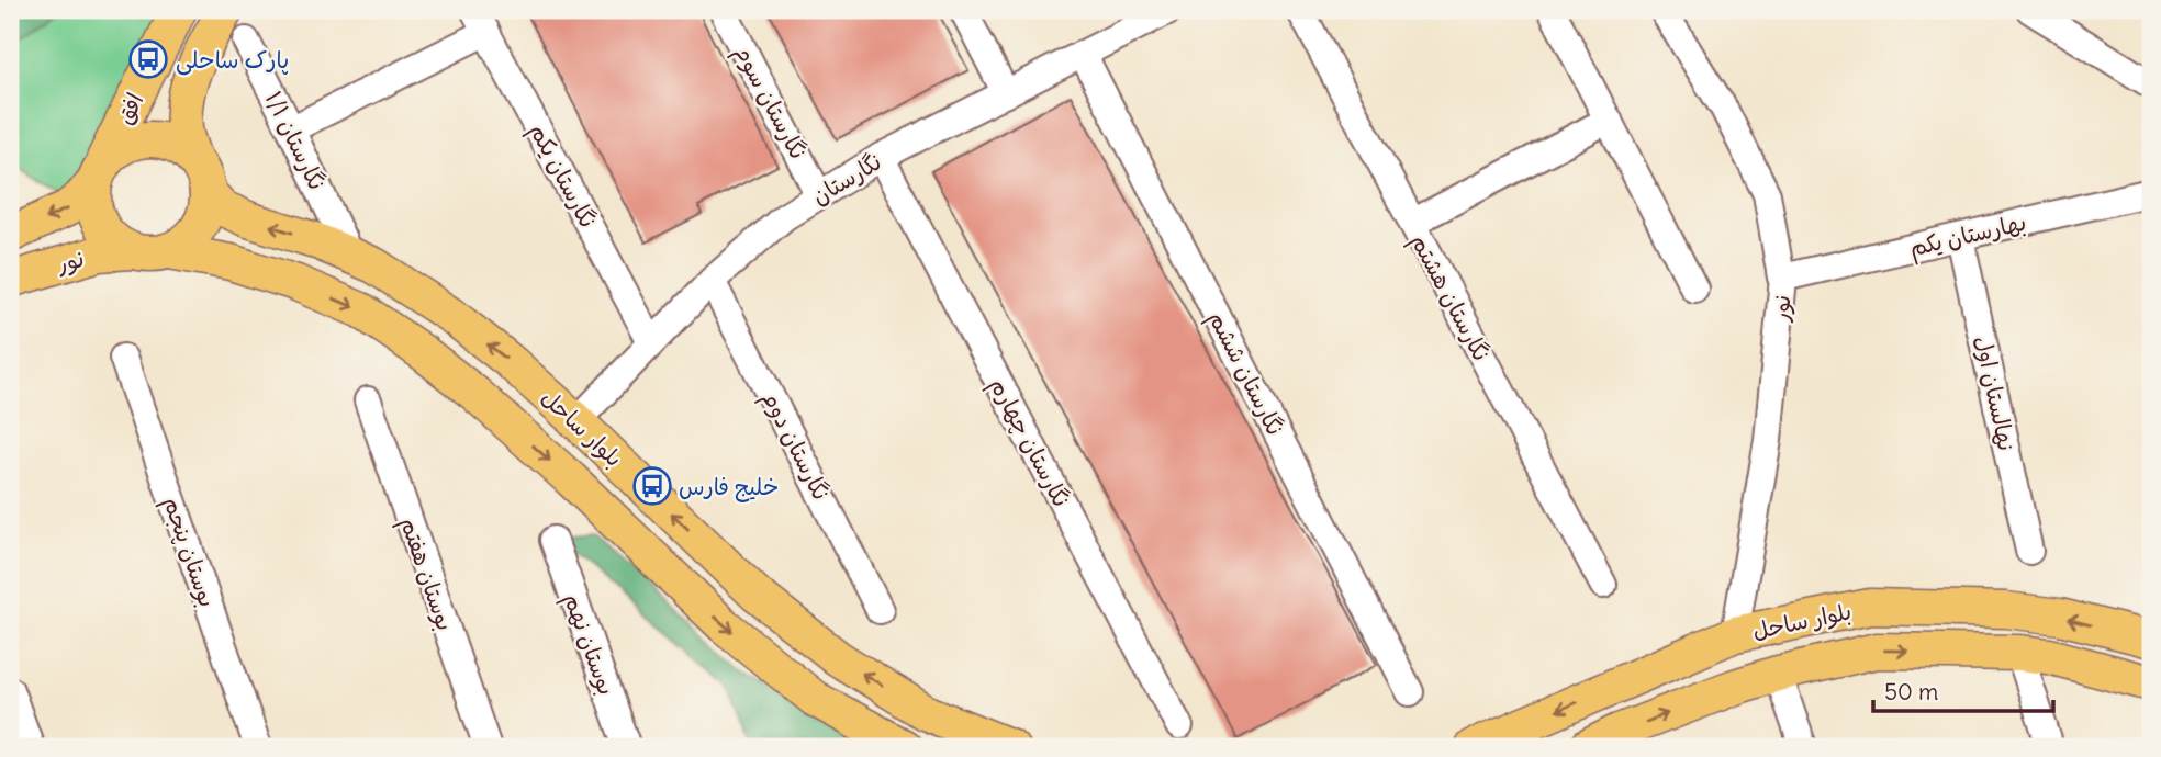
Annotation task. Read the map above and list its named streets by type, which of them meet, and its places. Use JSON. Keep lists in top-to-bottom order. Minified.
{"streets":{"main road":["افق","نور","بلوار ساحل"],"street":["نگارستان سوم","نگارستان ۱/۱","نگارستان یکم","نگارستان","بهارستان یکم","نگارستان هشتم","نگارستان ششم","نهالستان اول","نگارستان چهارم","نگارستان دوم","بوستان پنجم","بوستان هفتم","بوستان نهم"]},"crossings":[["نگارستان سوم","نگارستان"],["افق","نور"],["افق","بلوار ساحل"],["نگارستان یکم","نگارستان"],["نگارستان","نگارستان ششم"],["نگارستان","بلوار ساحل"],["نگارستان","نگارستان چهارم"],["نگارستان","نگارستان دوم"],["بهارستان یکم","نور"],["بهارستان یکم","نهالستان اول"],["نور","بلوار ساحل"]],"places":{"bus stop":["پارک ساحلی","خلیج فارس"]},"scale_bar":"50 m"}
